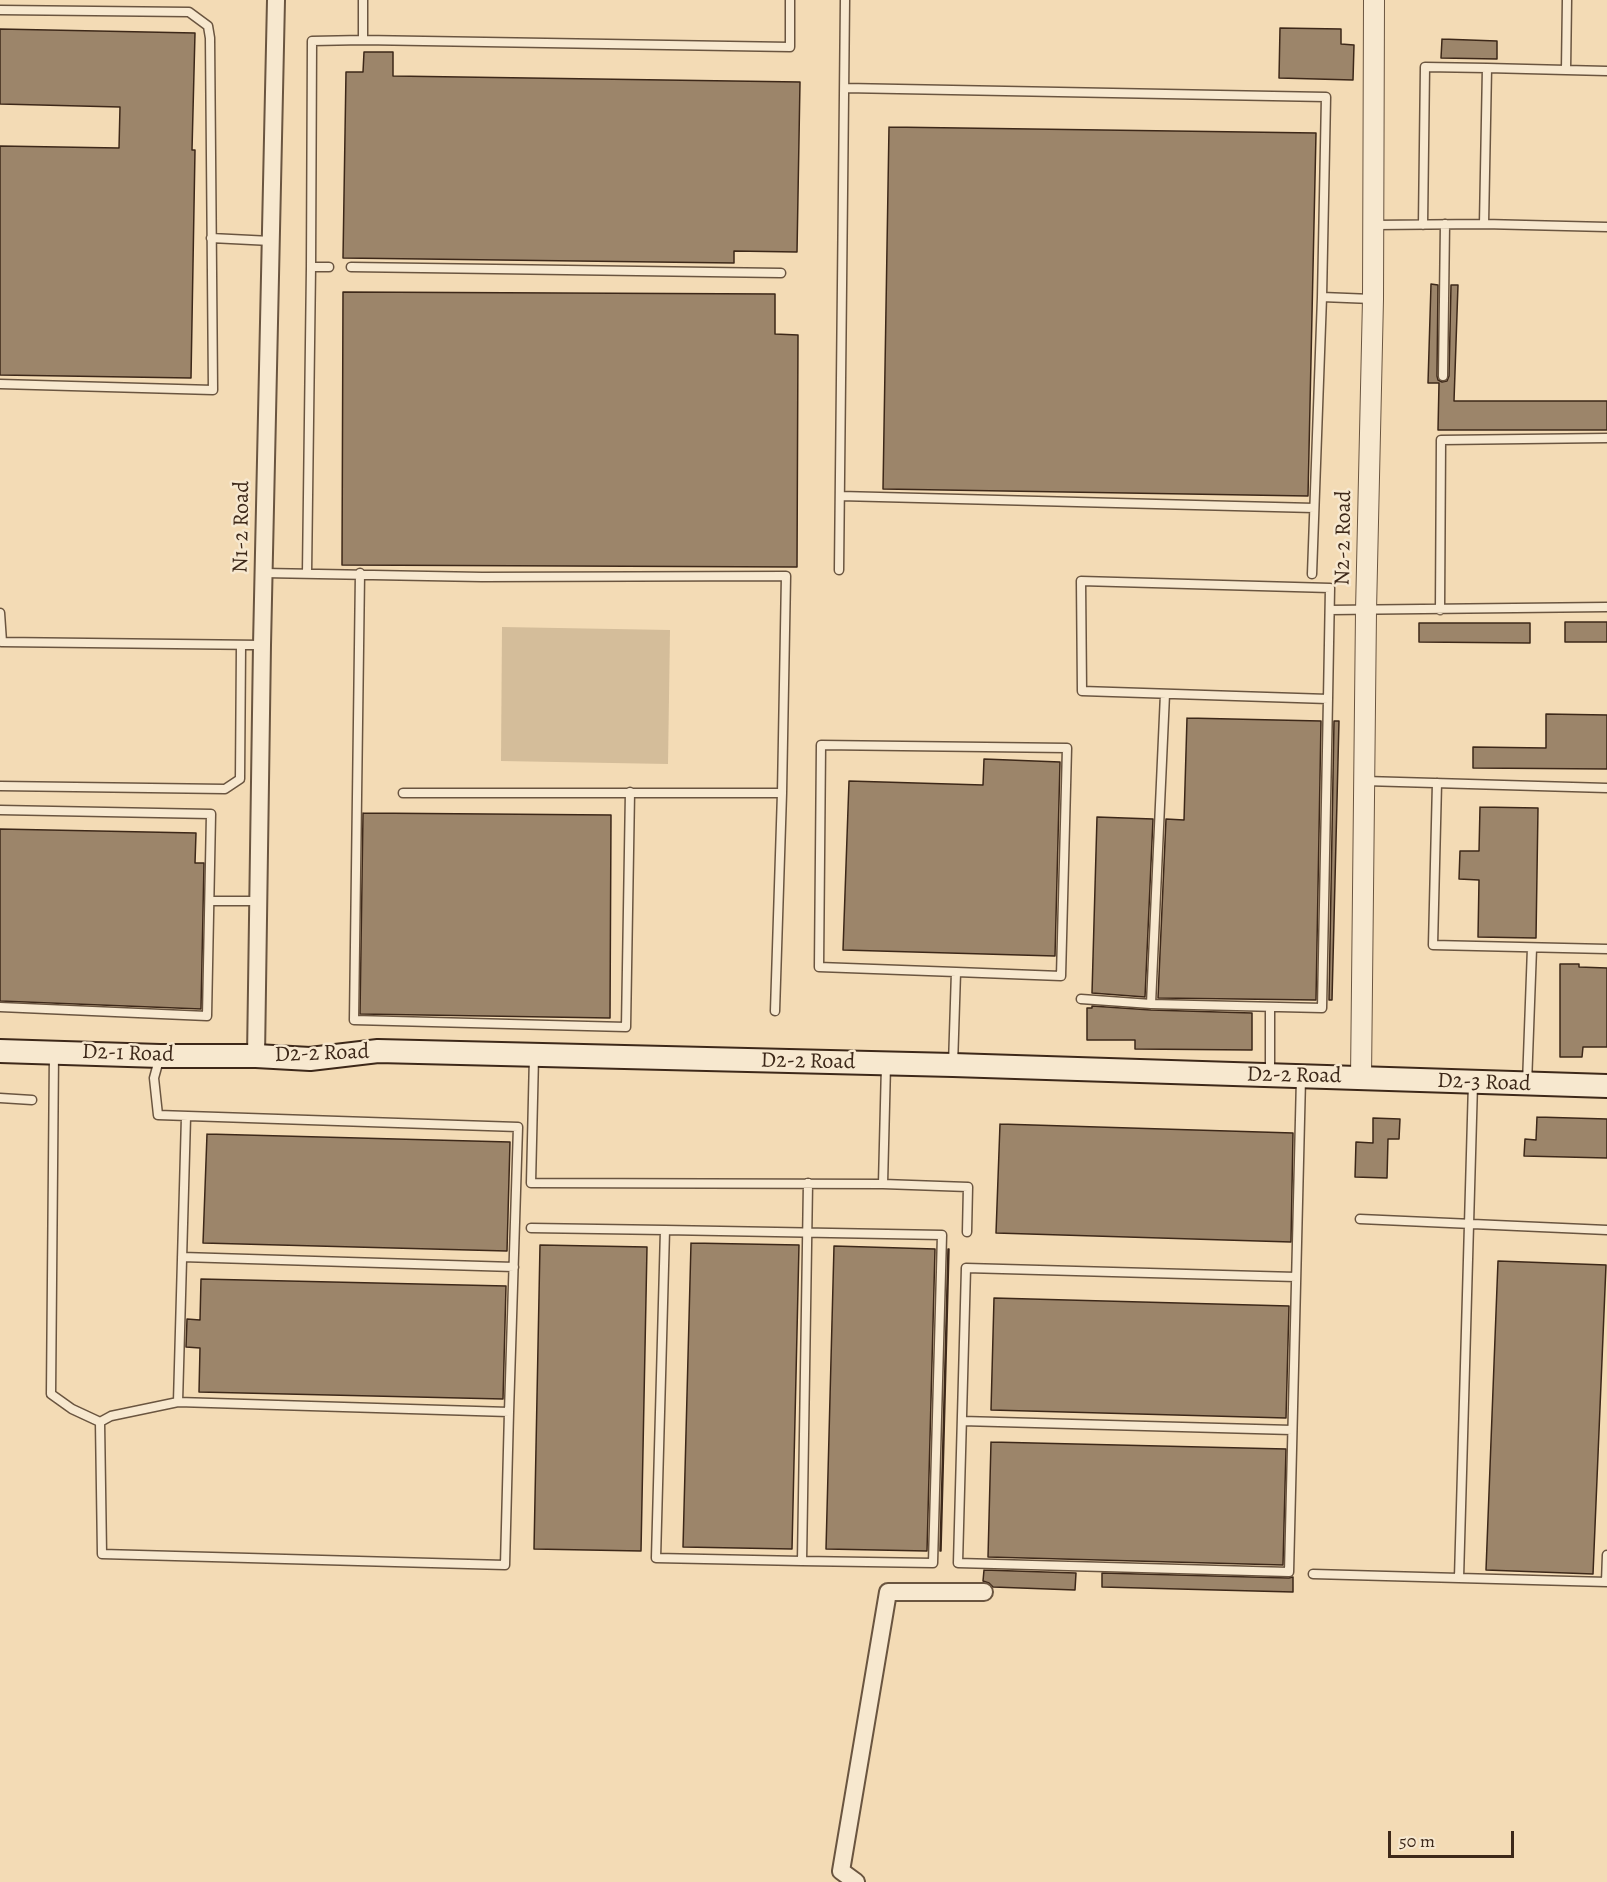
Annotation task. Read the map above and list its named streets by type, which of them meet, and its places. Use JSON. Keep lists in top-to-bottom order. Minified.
{"streets":{"main road":["D2-1 Road","D2-2 Road","D2-3 Road"],"street":["N1-2 Road","N2-2 Road"]},"crossings":[["N1-2 Road","D2-1 Road"],["N1-2 Road","D2-2 Road"],["N2-2 Road","D2-2 Road"],["N2-2 Road","D2-3 Road"],["D2-1 Road","D2-2 Road"],["D2-2 Road","D2-3 Road"]],"scale_bar":"50 m"}
